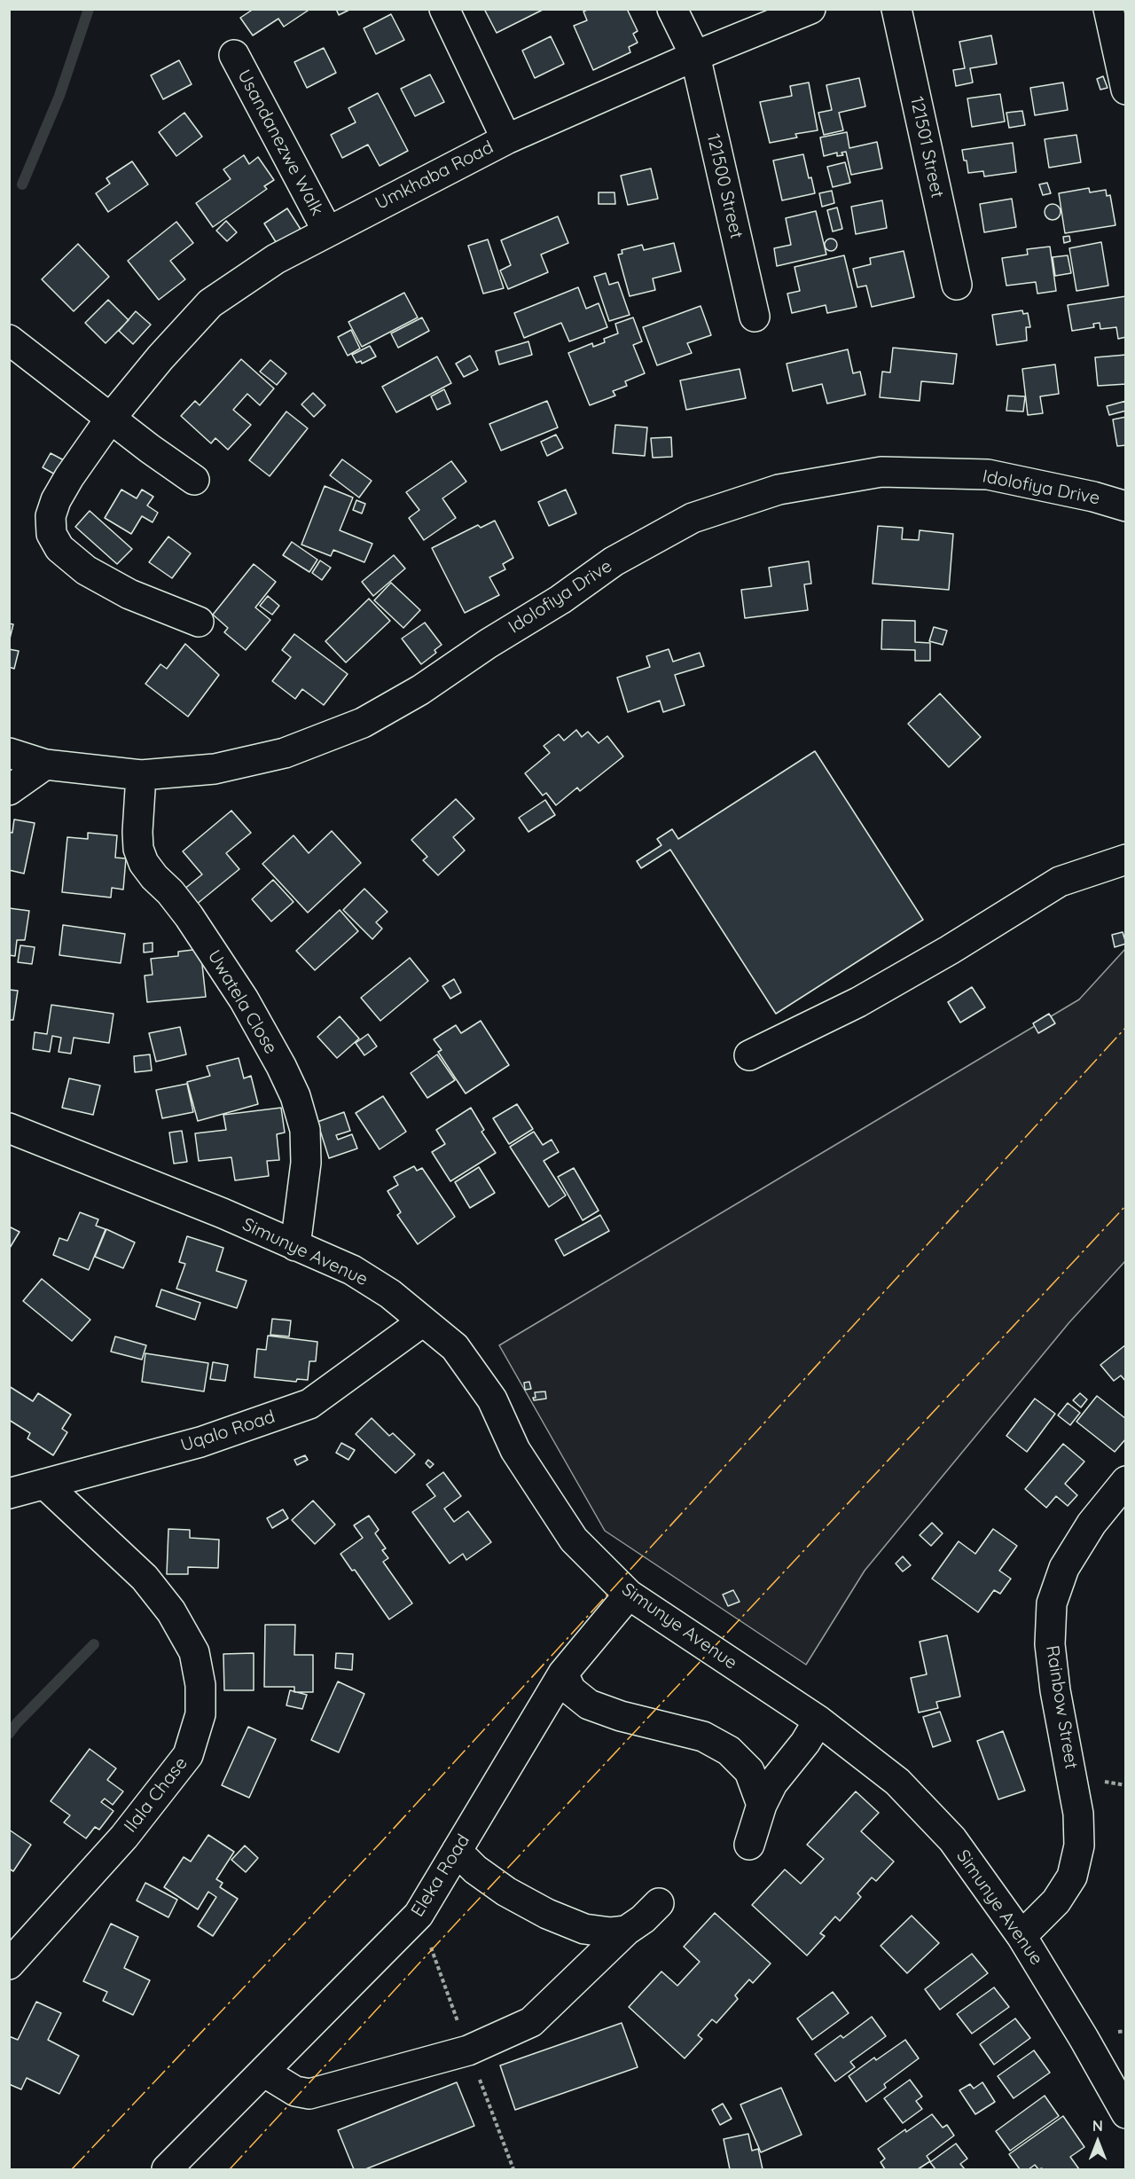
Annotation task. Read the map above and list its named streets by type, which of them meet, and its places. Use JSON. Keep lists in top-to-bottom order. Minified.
{"streets":{"street":["Usandanezwe Walk","121501 Street","Umkhaba Road","121500 Street","Idolofiya Drive","Uwatela Close","Simunye Avenue","Uqalo Road","Rainbow Street","Ilala Chase","Eleka Road"]},"crossings":[["Usandanezwe Walk","Umkhaba Road"],["Umkhaba Road","121500 Street"],["Idolofiya Drive","Uwatela Close"],["Uwatela Close","Simunye Avenue"],["Simunye Avenue","Uqalo Road"],["Simunye Avenue","Rainbow Street"],["Simunye Avenue","Eleka Road"],["Uqalo Road","Ilala Chase"]],"north":"top"}
